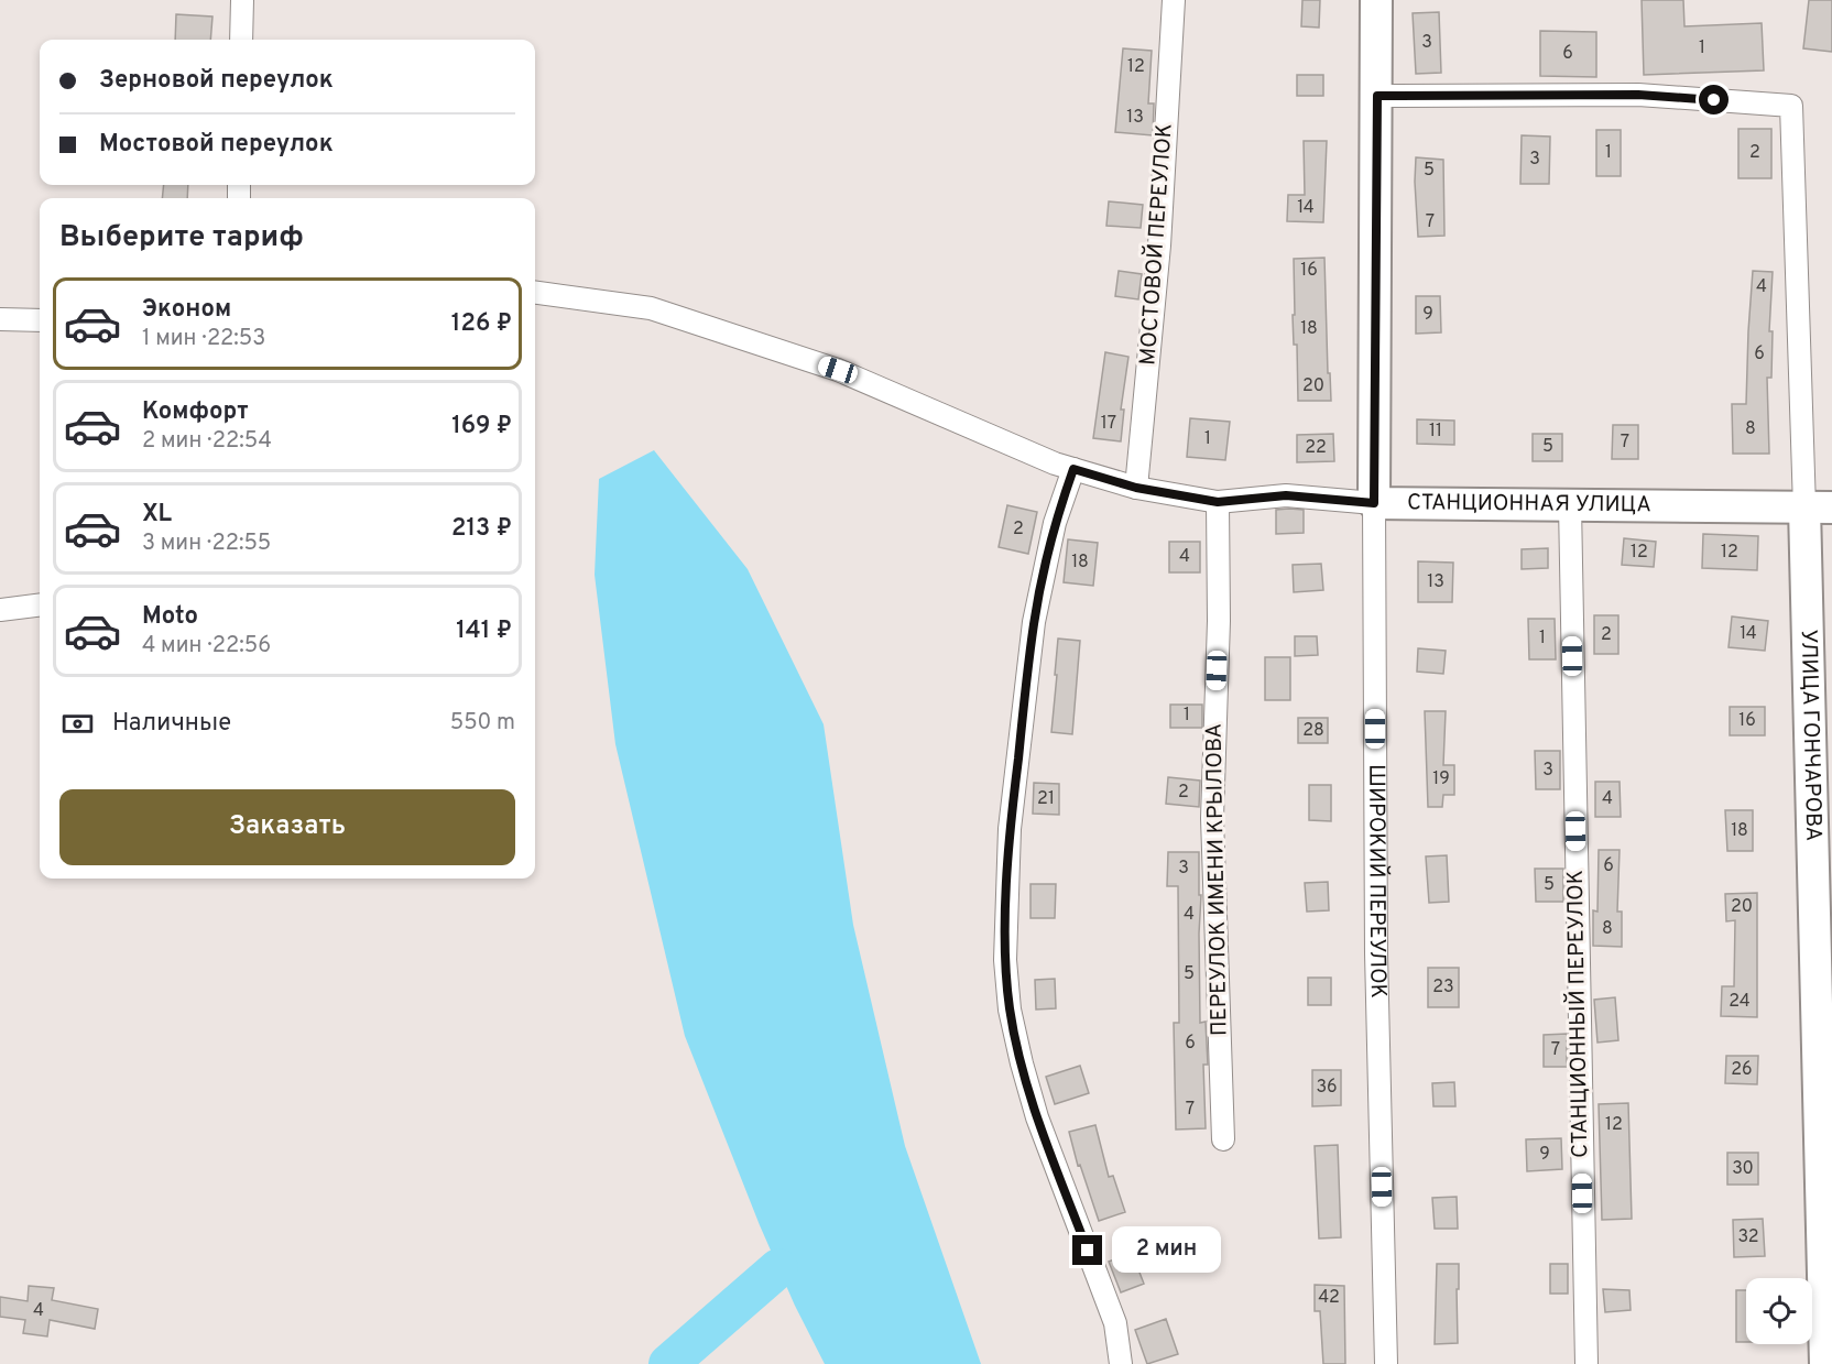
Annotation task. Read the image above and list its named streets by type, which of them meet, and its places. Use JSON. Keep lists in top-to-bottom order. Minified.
{"streets":{"main road":["СТАНЦИОННАЯ УЛИЦА","УЛИЦА ГОНЧАРОВА","ШИРОКИЙ ПЕРЕУЛОК"],"street":["МОСТОВОЙ ПЕРЕУЛОК","ПЕРЕУЛОК ИМЕНИ КРЫЛОВА","СТАНЦИОННЫЙ ПЕРЕУЛОК"]},"crossings":[["МОСТОВОЙ ПЕРЕУЛОК","СТАНЦИОННАЯ УЛИЦА"],["СТАНЦИОННАЯ УЛИЦА","УЛИЦА ГОНЧАРОВА"],["СТАНЦИОННАЯ УЛИЦА","ПЕРЕУЛОК ИМЕНИ КРЫЛОВА"],["СТАНЦИОННАЯ УЛИЦА","ШИРОКИЙ ПЕРЕУЛОК"],["СТАНЦИОННАЯ УЛИЦА","СТАНЦИОННЫЙ ПЕРЕУЛОК"],["УЛИЦА ГОНЧАРОВА","ШИРОКИЙ ПЕРЕУЛОК"]],"house_numbers":["3","1","6","12","13","1","2","3","5","14","7","16","4","9","18","6","20","17","8","11","1","7","5","22","2","12","12","4","18","13","14","2","1","1","16","28","3","19","2","21","4","18","6","3","5","20","4","8","5","23","24","6","7","26","36","7","12","9","30","32","42","4"],"page":{"banner":["Зерновой переулок","Мостовой переулок"],"heading":"Выберите тариф","list":[{"name":"Эконом","note":"1 мин · 22:53","value":"126 ₽"},{"name":"Комфорт","note":"2 мин · 22:54","value":"169 ₽"},{"name":"XL","note":"3 мин · 22:55","value":"213 ₽"},{"name":"Moto","note":"4 мин · 22:56","value":"141 ₽"}],"pay":["Наличные","550 m"],"buttons":"Заказать","bubble":"2 мин"}}
